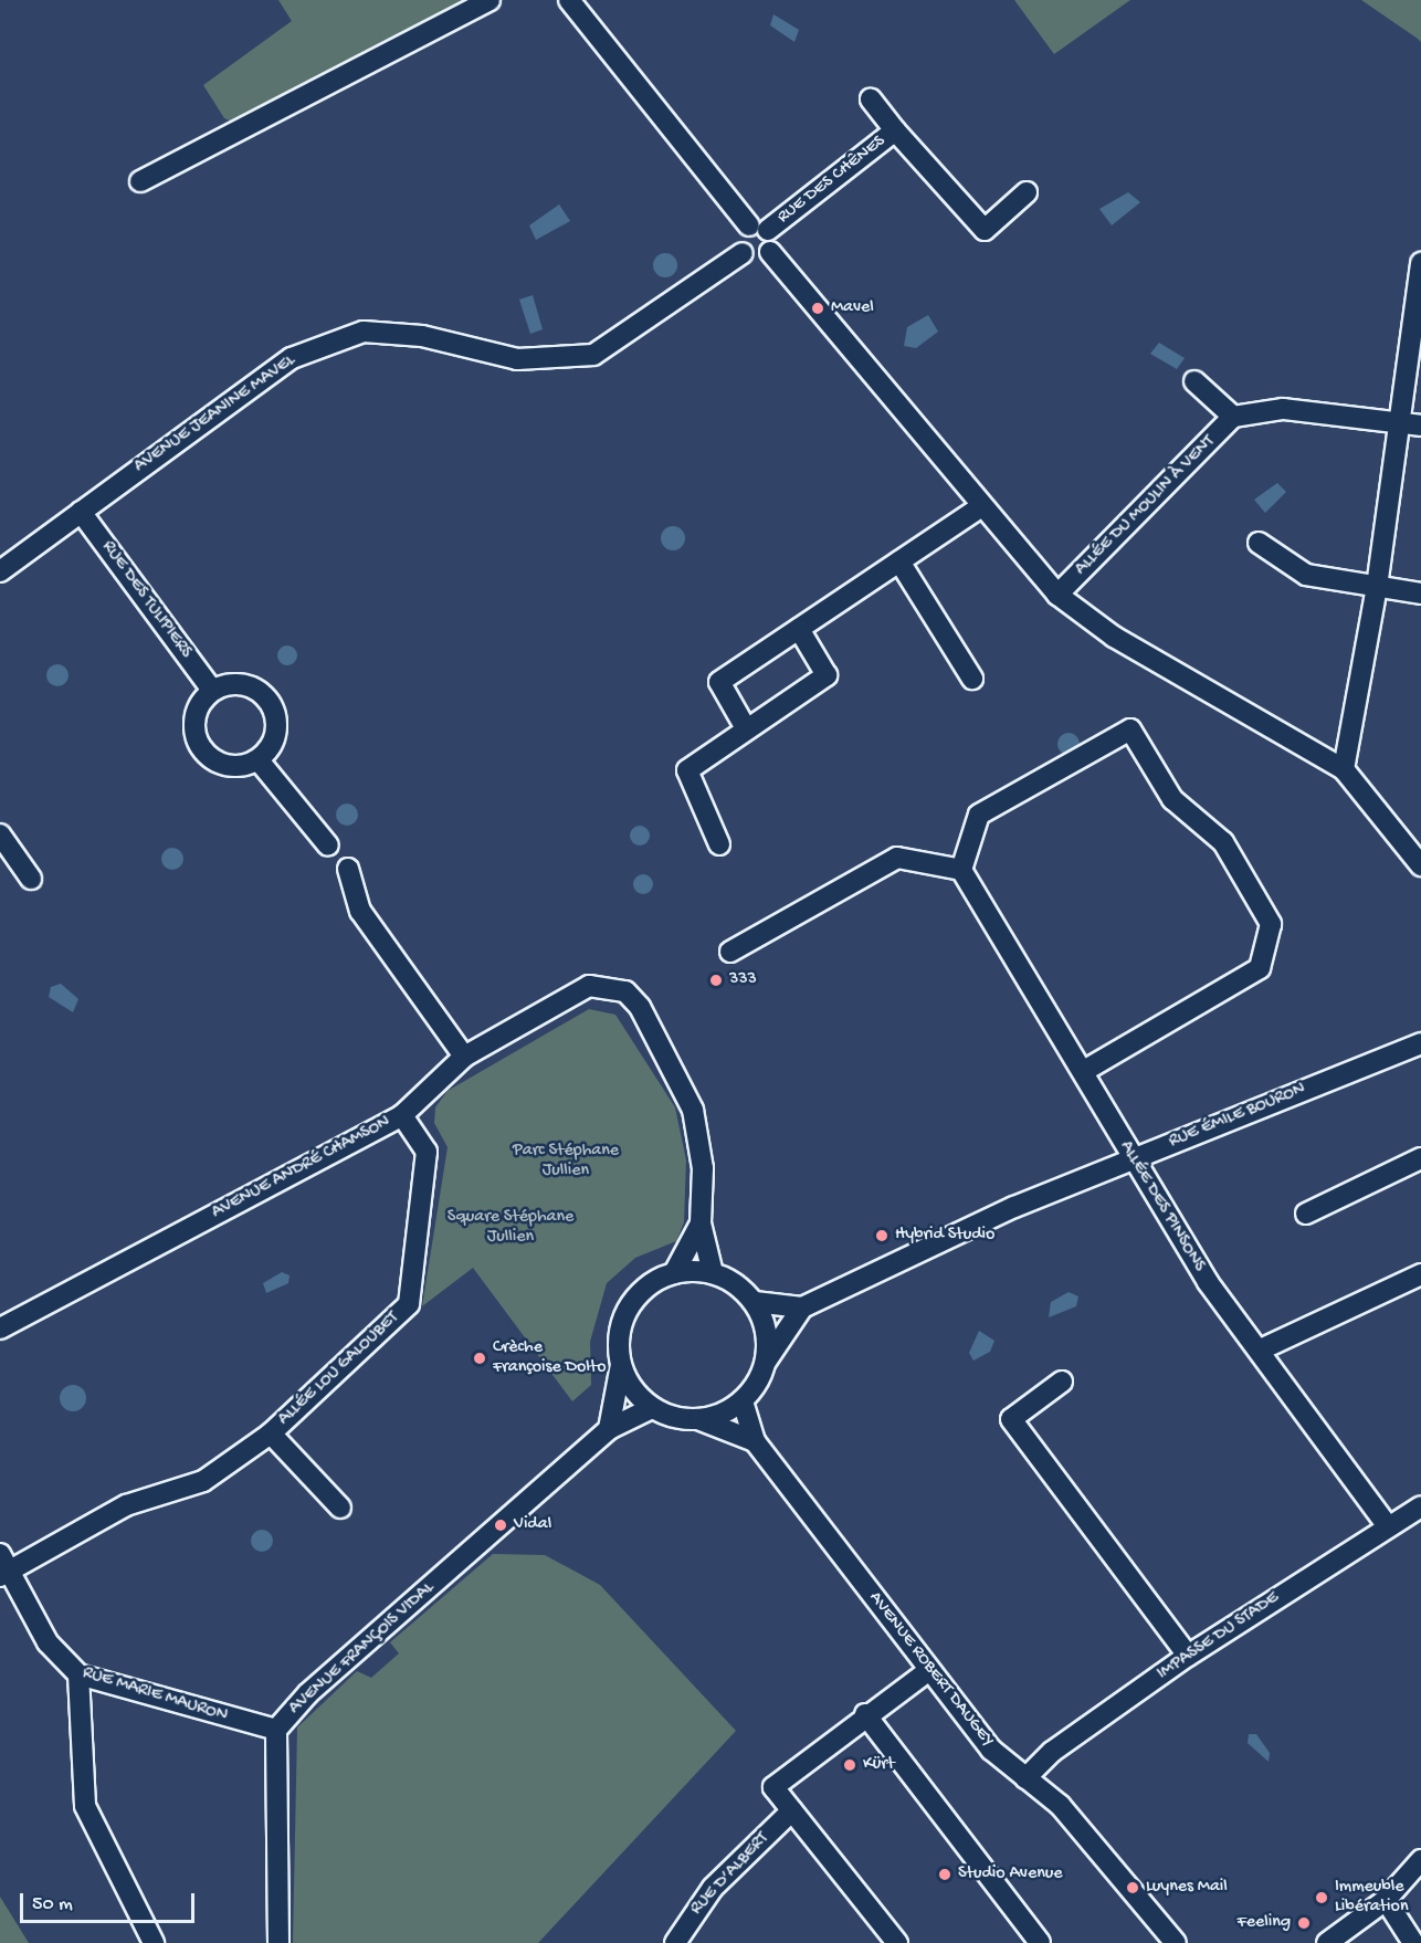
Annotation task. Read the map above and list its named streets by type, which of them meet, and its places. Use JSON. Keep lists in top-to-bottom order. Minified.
{"streets":{"street":["RUE DES CHÊNES","AVENUE JEANINE MAVEL","ALLÉE DU MOULIN À VENT","RUE DES TULIPIERS","RUE ÉMILE BOURON","AVENUE ANDRÉ CHAMSON","ALLÉE DES PINSONS","ALLÉE LOU GALOUBET","IMPASSE DU STADE","AVENUE FRANÇOIS VIDAL","AVENUE ROBERT DAUGEY","RUE MARIE MAURON","RUE D’ALBERT"]},"crossings":[["AVENUE JEANINE MAVEL","RUE DES TULIPIERS"],["RUE ÉMILE BOURON","ALLÉE DES PINSONS"],["AVENUE ANDRÉ CHAMSON","ALLÉE LOU GALOUBET"],["ALLÉE DES PINSONS","IMPASSE DU STADE"],["ALLÉE LOU GALOUBET","RUE MARIE MAURON"],["IMPASSE DU STADE","AVENUE ROBERT DAUGEY"],["AVENUE FRANÇOIS VIDAL","AVENUE ROBERT DAUGEY"],["AVENUE FRANÇOIS VIDAL","RUE MARIE MAURON"]],"parks":["Parc Stéphane Jullien","Square Stéphane Jullien"],"places":["Mavel","333","Hybrid Studio","Crèche Françoise Dolto","Vidal","Kürt","Studio Avenue","Luynes Mail","Immeuble Libération","Feeling"],"scale_bar":"50 m"}
